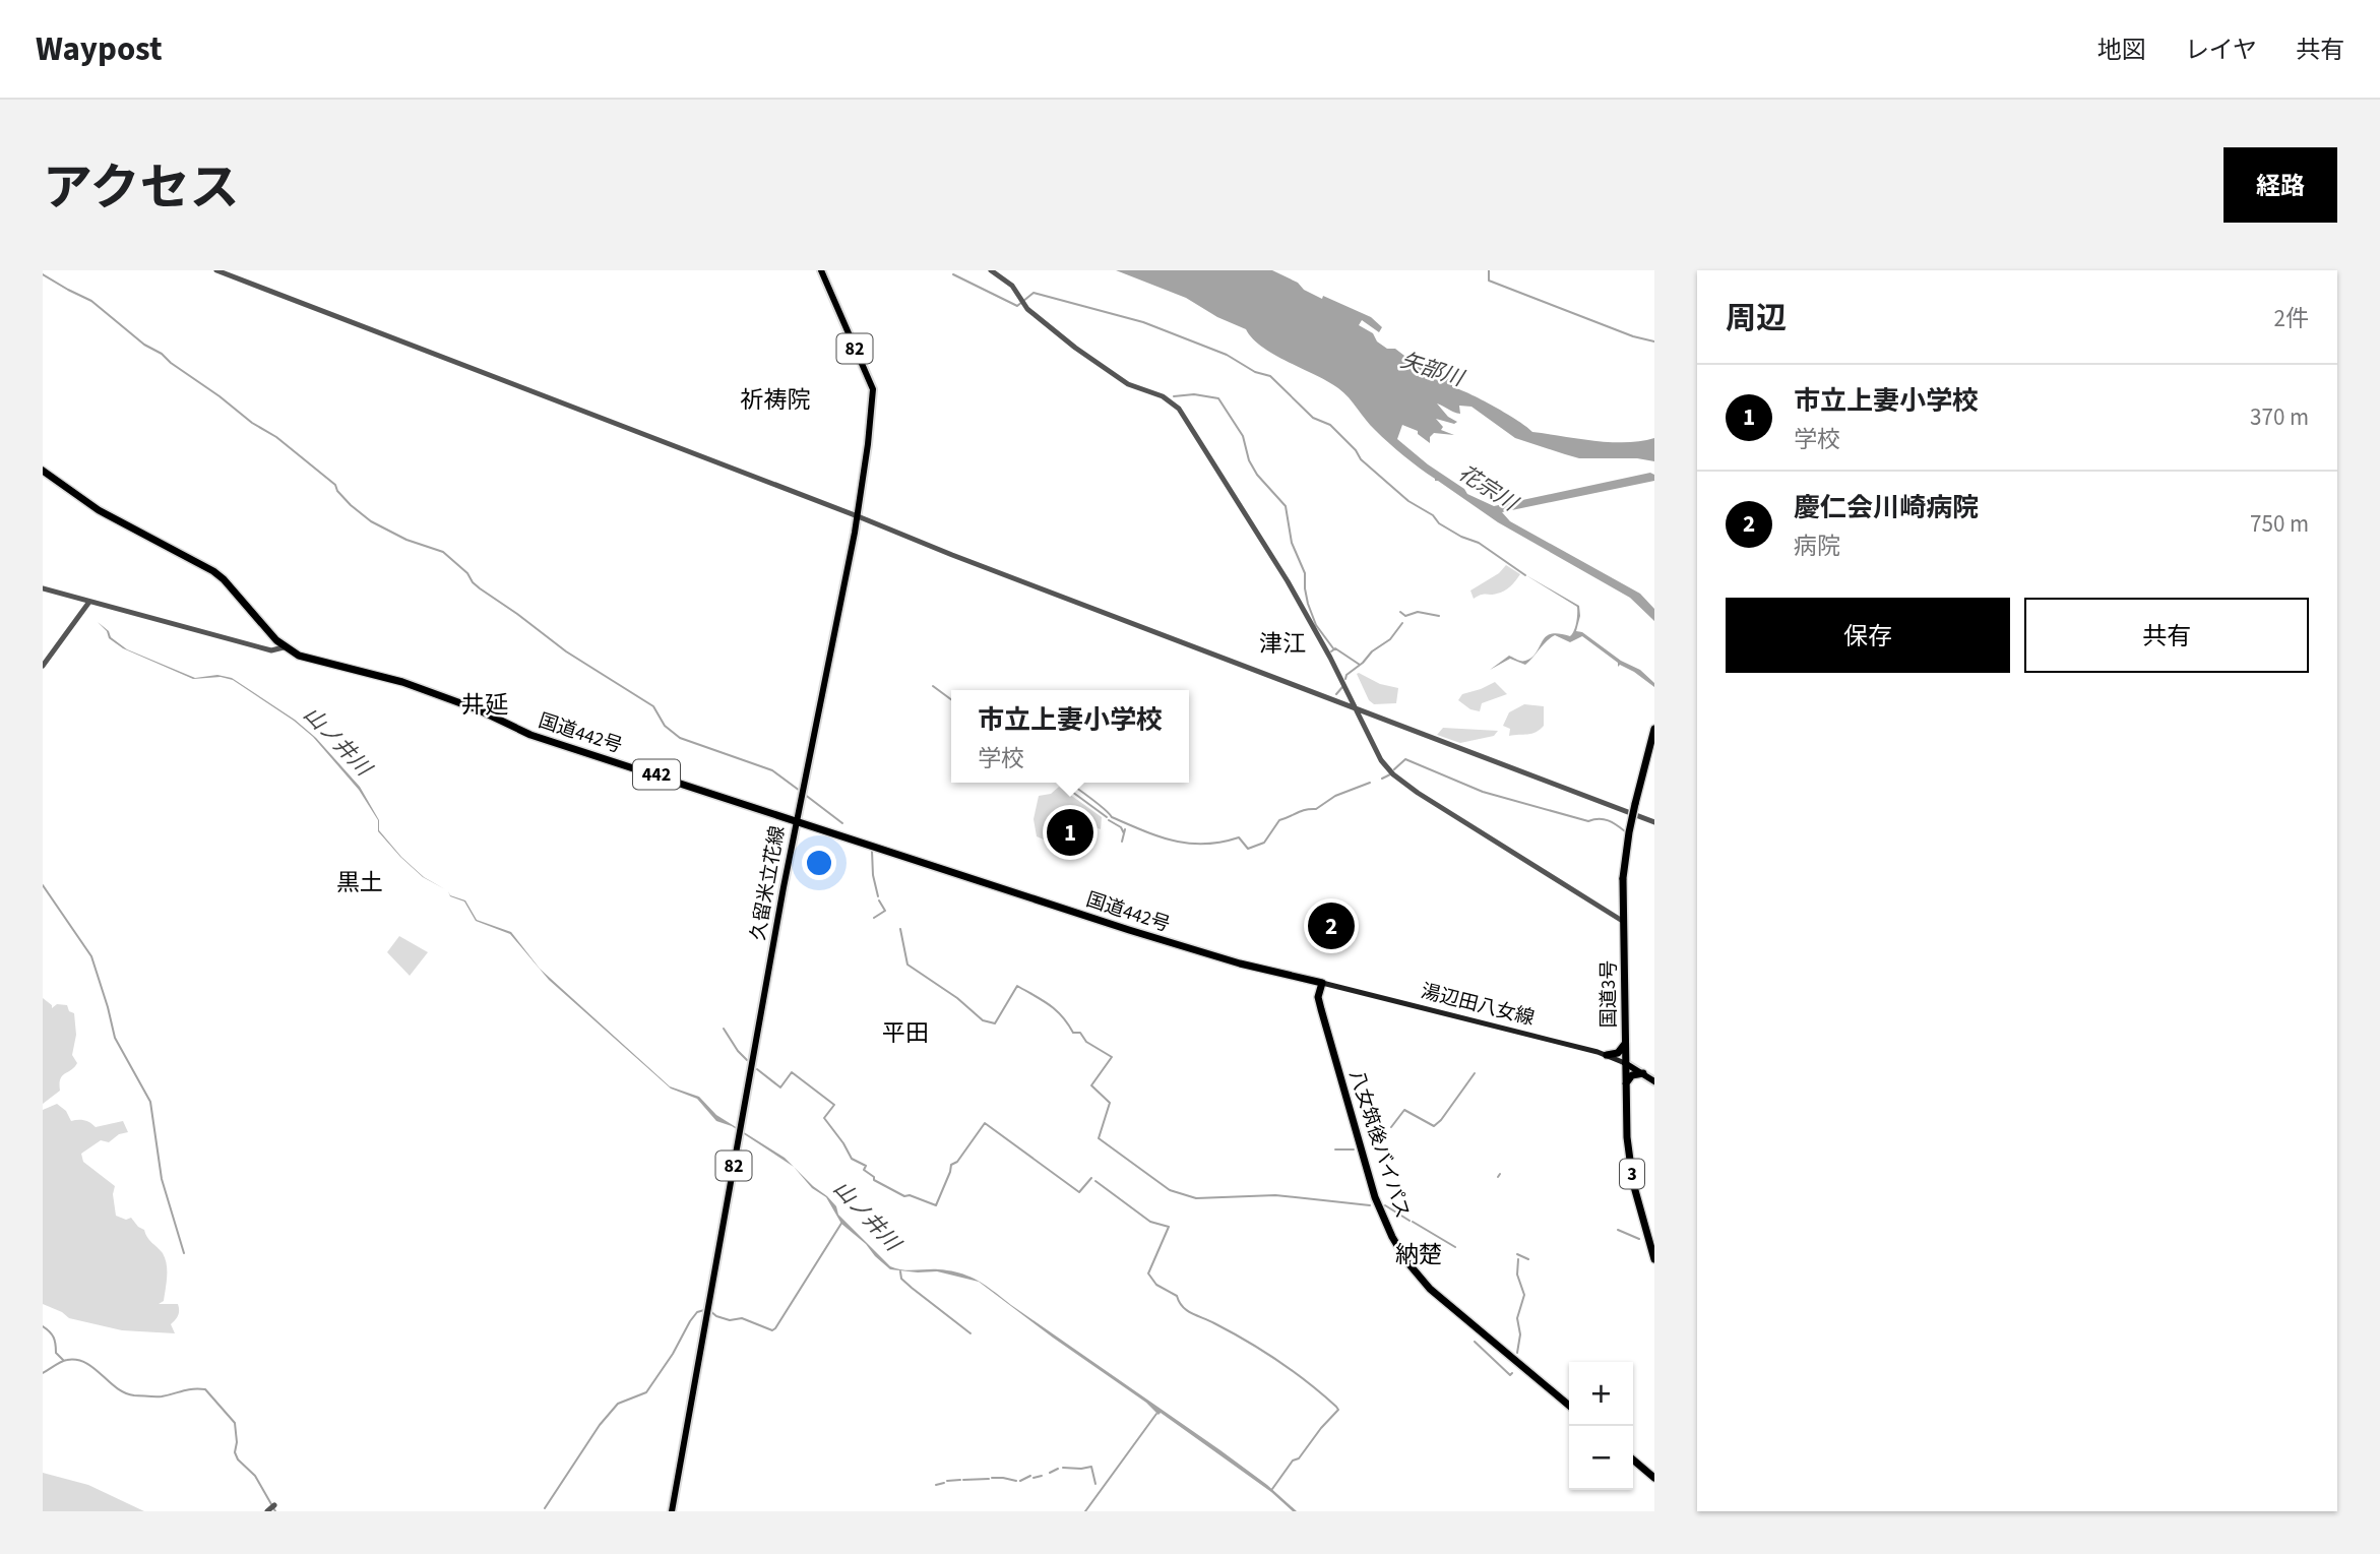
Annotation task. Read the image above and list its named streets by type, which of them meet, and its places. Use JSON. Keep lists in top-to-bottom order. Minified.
{"streets":{"highway":["国道442号","442","国道3号","八女筑後バイパス","3"],"main road":["82","久留米立花線","湯辺田八女線"]},"crossings":[["国道442号","久留米立花線"],["国道442号","湯辺田八女線"],["国道442号","八女筑後バイパス"],["国道3号","湯辺田八女線"],["湯辺田八女線","八女筑後バイパス"]],"districts":["祈祷院","津江","井延","黒土","平田","納楚"],"water":["矢部川","花宗川","山ノ井川"],"page":{"header":"Waypost","nav":["地図","レイヤ","共有"],"title":"アクセス","buttons":["経路",["保存","共有"]],"heading":["周辺","2件"],"list":[{"mark":"1","name":"市立上妻小学校","note":"学校","value":"370 m"},{"mark":"2","name":"慶仁会川崎病院","note":"病院","value":"750 m"}],"popup":["市立上妻小学校","学校"],"pins":["1","2"],"map_buttons":["+","−"]}}
